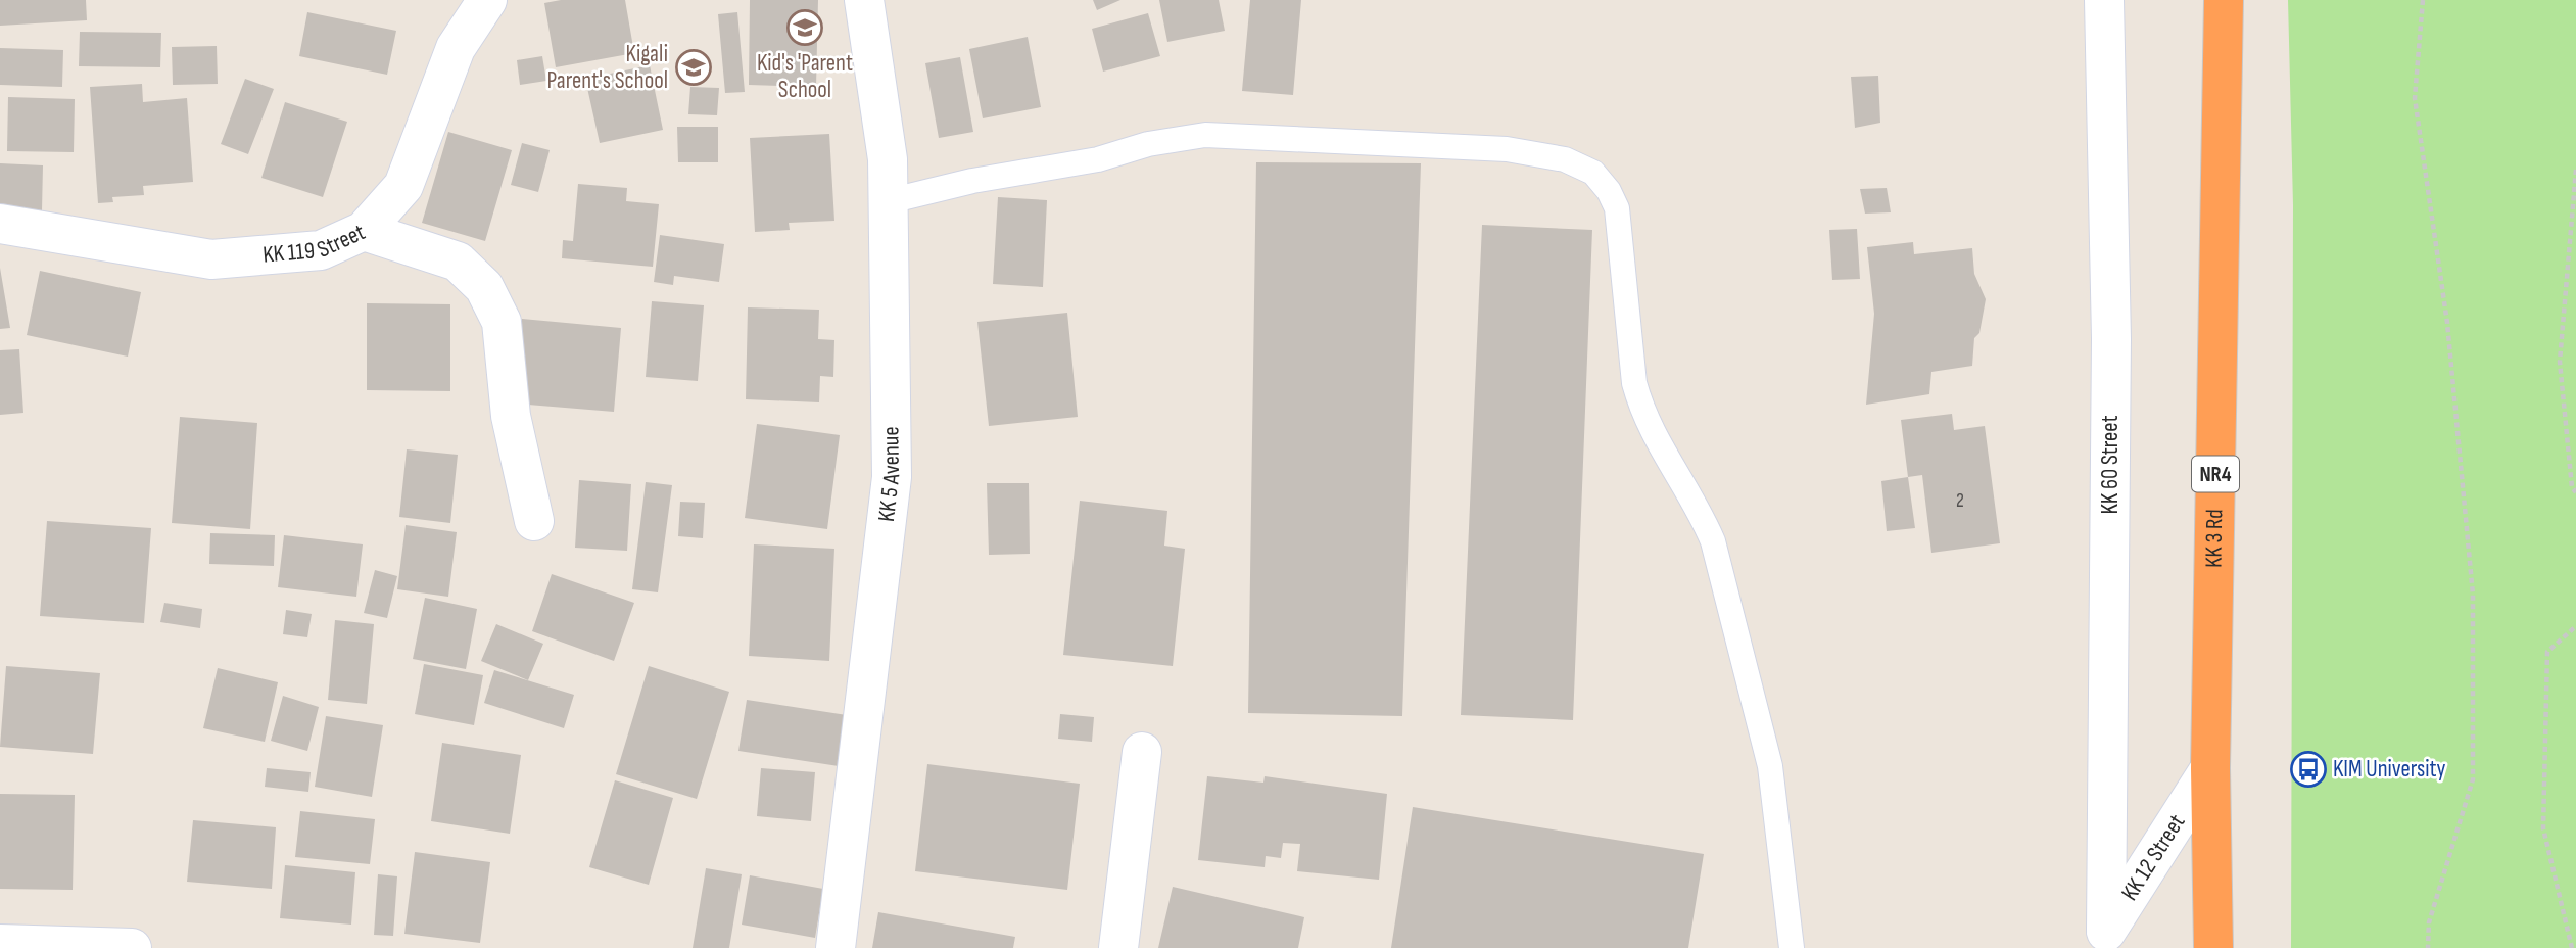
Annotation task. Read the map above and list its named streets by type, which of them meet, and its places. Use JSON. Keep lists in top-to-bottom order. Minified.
{"streets":{"highway":["NR4","KK 3 Rd"],"street":["KK 119 Street","KK 60 Street","KK 5 Avenue","KK 12 Street"]},"crossings":[["KK 60 Street","KK 12 Street"],["KK 3 Rd","KK 12 Street"]],"places":{"school or university":["Kid's 'Parent School","Kigali Parent's School"],"bus stop":["KIM University"]},"house_numbers":["2"]}
